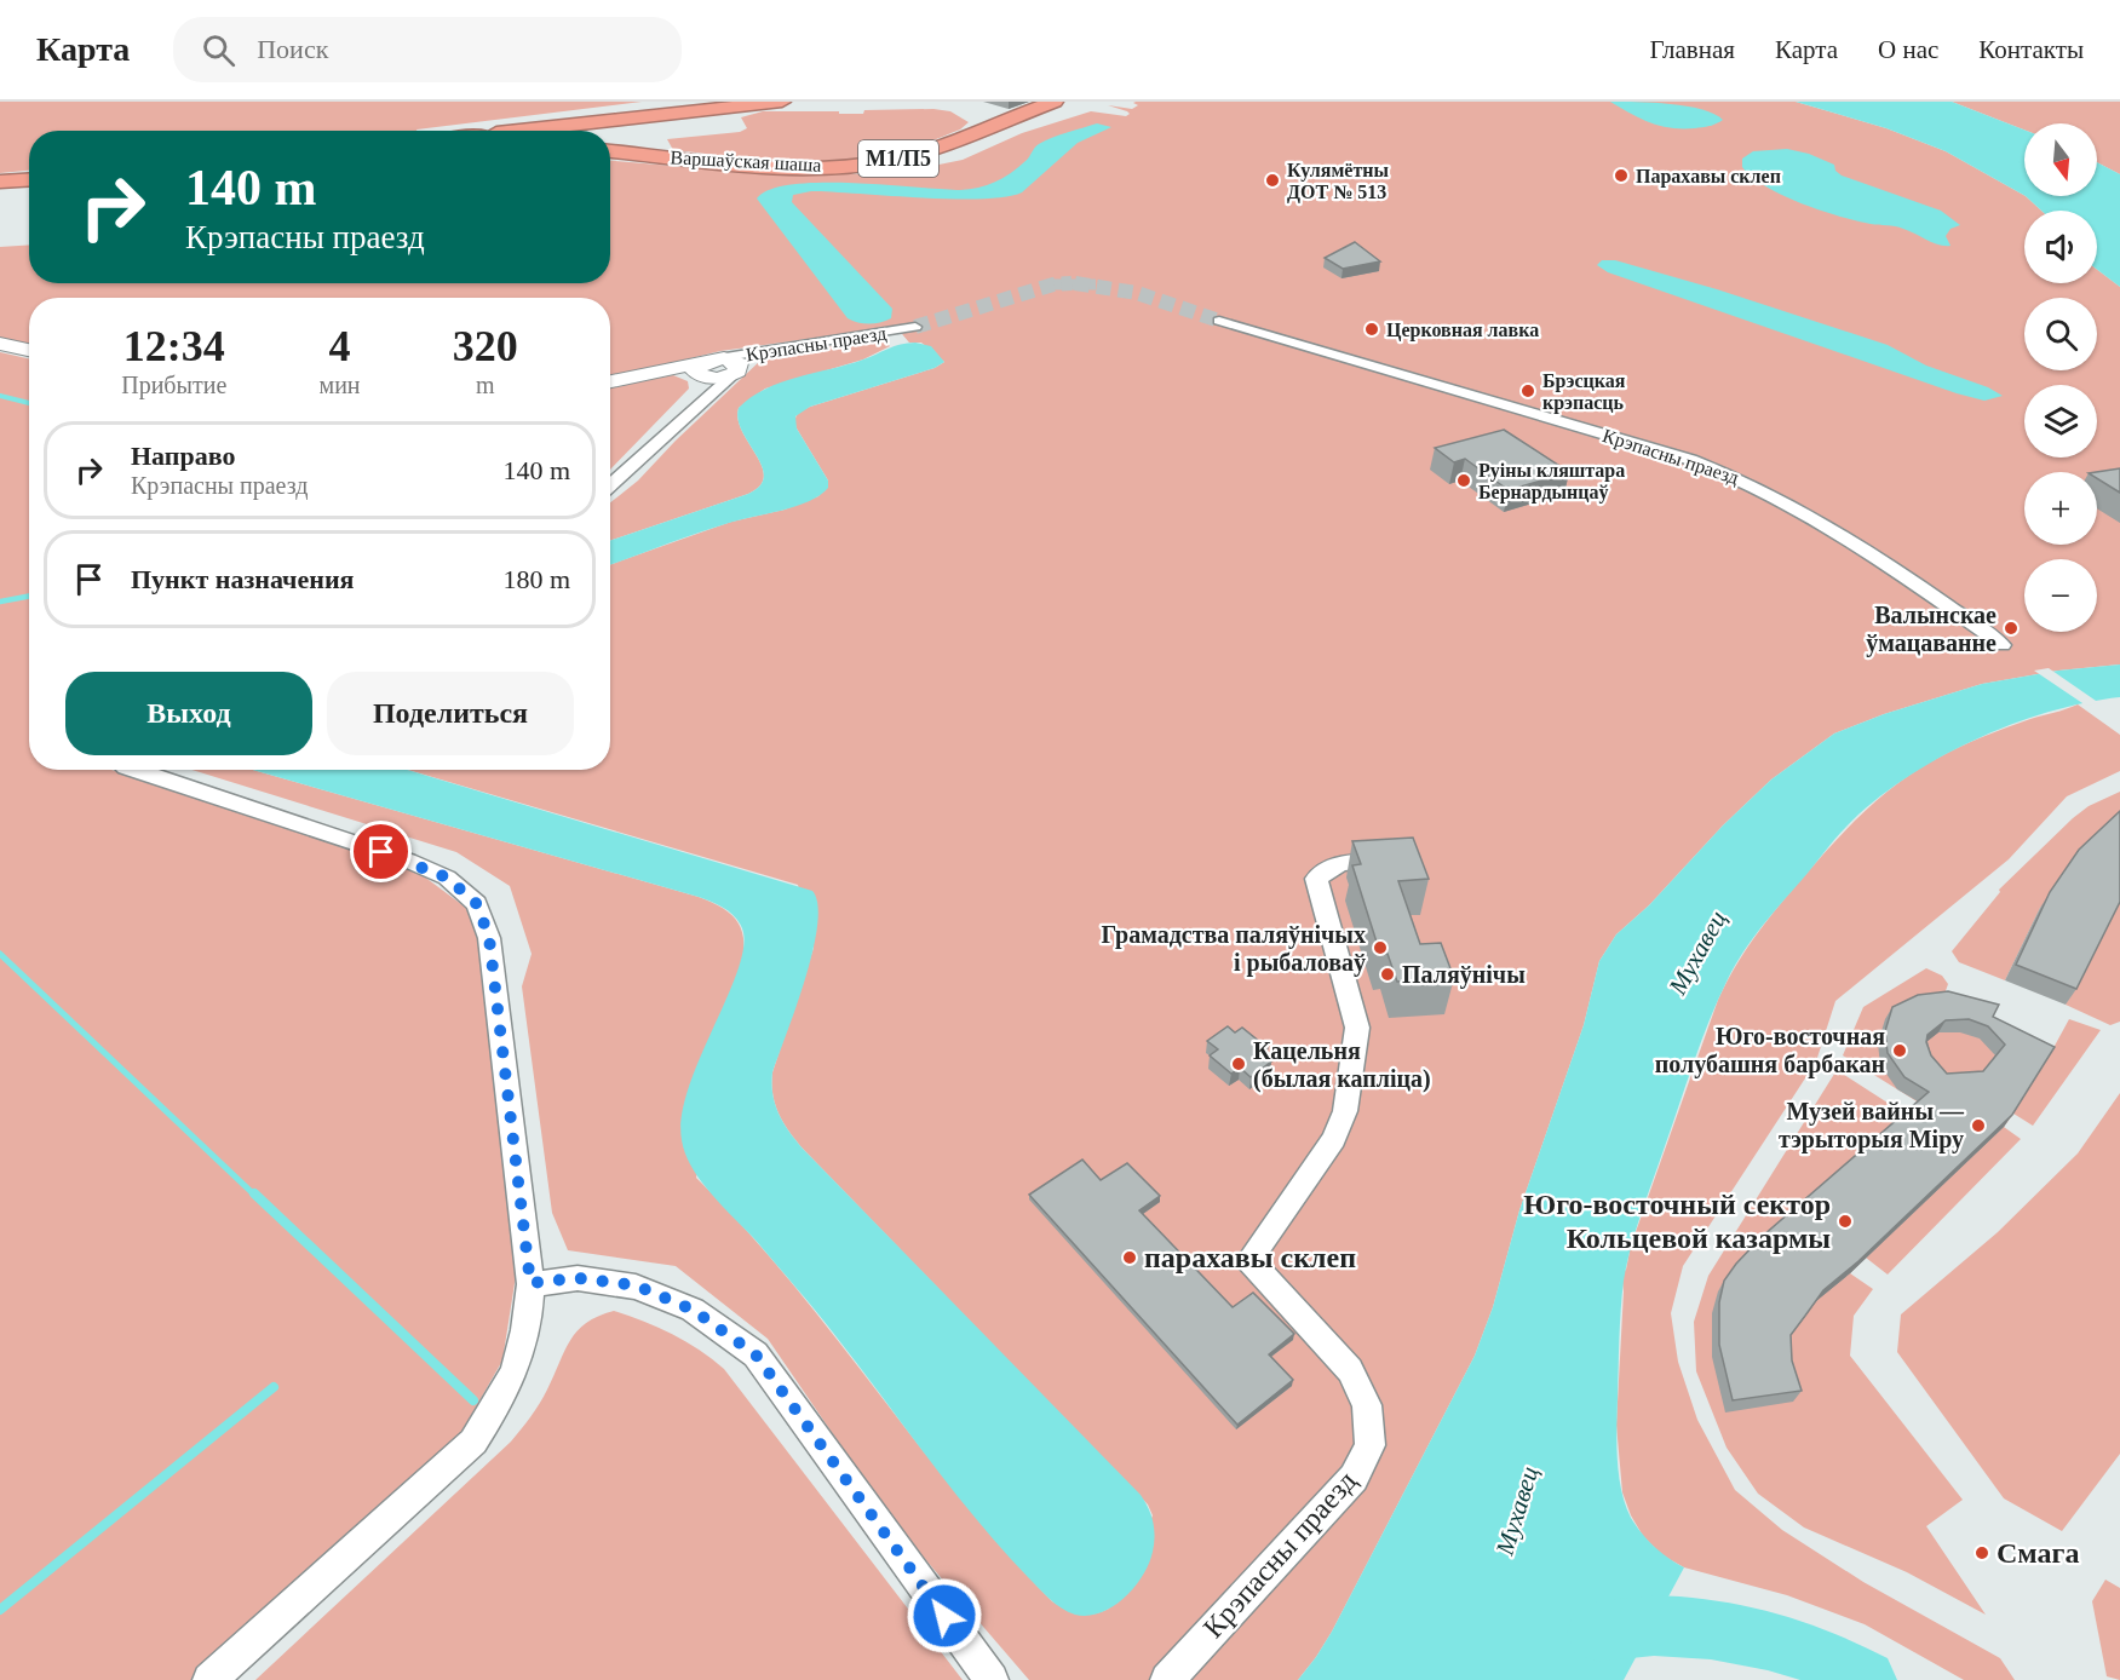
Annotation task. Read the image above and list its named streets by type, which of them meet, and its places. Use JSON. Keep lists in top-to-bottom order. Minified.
{"streets":{"highway":["М1/П5","Варшаўская шаша"],"street":["Крэпасны праезд"]},"water":["Мухавец"],"places":["Парахавы склеп","Кулямётны ДОТ № 513","Церковная лавка","Брэсцкая крэпасць","Руіны кляштара Бернардынцаў","Валынскае ўмацаванне","Грамадства паляўнічых і рыбаловаў","Паляўнічы","Юго-восточная полубашня барбакан","Кацельня (былая капліца)","Музей вайны — тэрыторыя Міру","Юго-восточный сектор Кольцевой казармы","парахавы склеп","Смага"],"north":"bottom","page":{"header":"Карта","search":"Поиск","nav":["Главная","Карта","О нас","Контакты"],"map_buttons":["+","−"],"turn":["140 m","Крэпасны праезд"],"eta":["12:34","Прибытие","4","мин","320","m"],"list":[{"name":"Направо","note":"Крэпасны праезд","value":"140 m"},{"name":"Пункт назначения","value":"180 m"}],"buttons":["Выход","Поделиться"]}}
